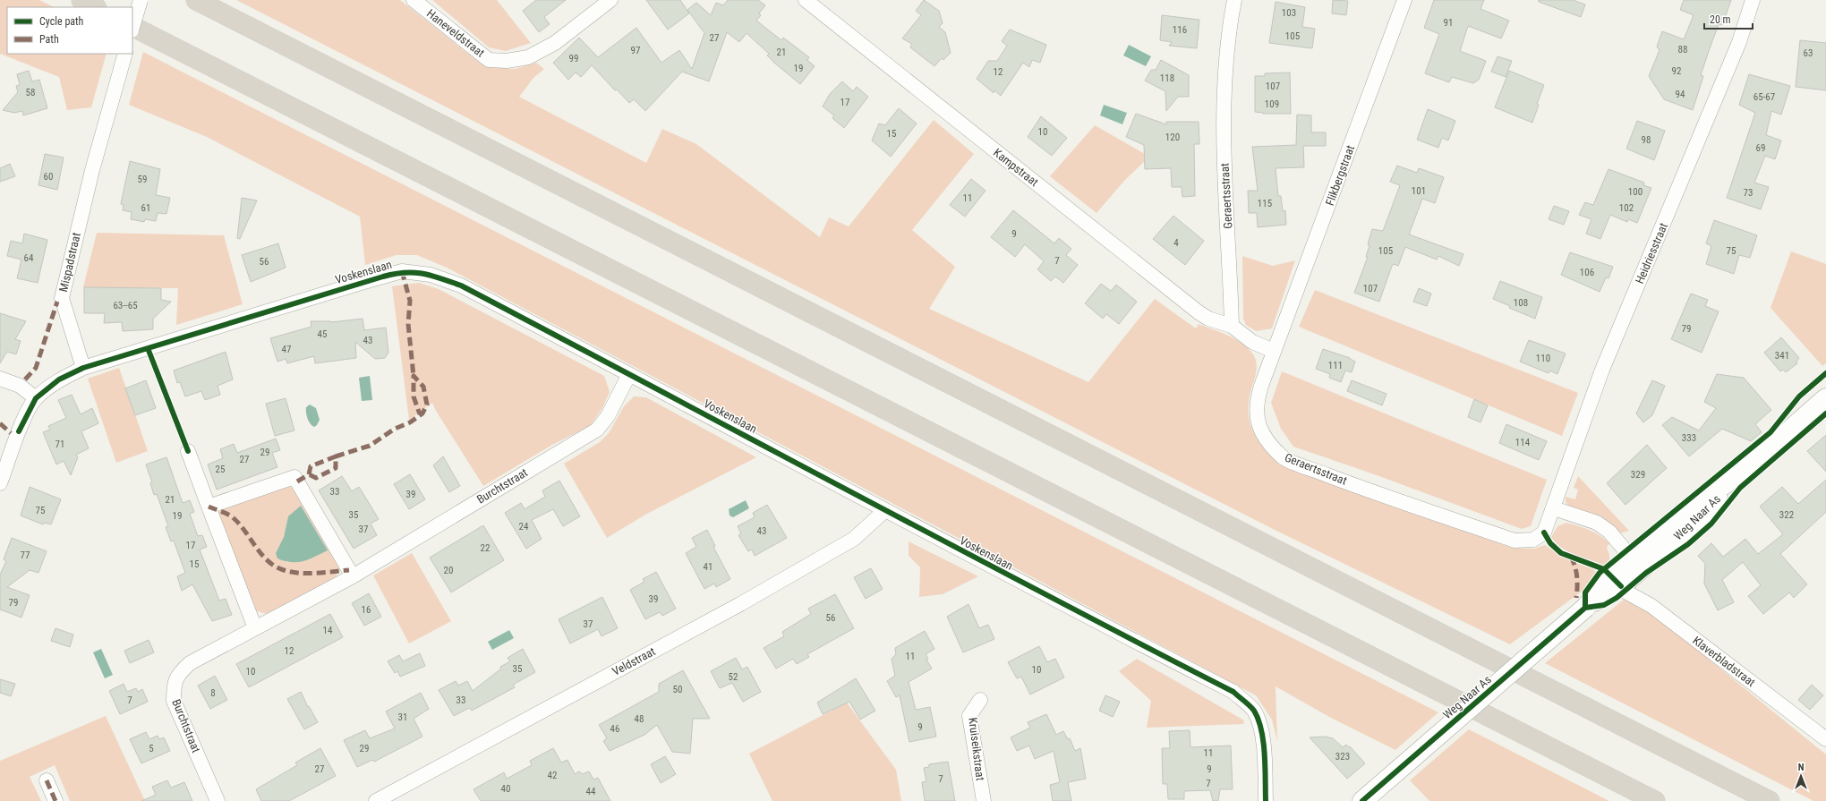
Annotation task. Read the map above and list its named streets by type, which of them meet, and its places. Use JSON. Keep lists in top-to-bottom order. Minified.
{"streets":{"main road":["Weg Naar As"],"street":["Haneveldstraat","Kampstraat","Flikbergstraat","Geraertsstraat","Heidriesstraat","Mispadstraat","Voskenslaan","Burchtstraat","Veldstraat","Klaverbladstraat","Kruiseikstraat"]},"crossings":[["Kampstraat","Geraertsstraat"],["Flikbergstraat","Geraertsstraat"],["Geraertsstraat","Heidriesstraat"],["Mispadstraat","Voskenslaan"],["Voskenslaan","Burchtstraat"],["Voskenslaan","Veldstraat"],["Weg Naar As","Klaverbladstraat"]],"house_numbers":["103","91","116","105","27","88","97","21","63","99","19","92","12","118","107","58","94","65-67","17","109","10","15","120","98","69","60","59","101","100","73","11","115","61","102","9","4","105","75","64","7","56","106","107","108","63--65","79","45","43","47","341","110","111","333","114","71","29","27","25","329","33","39","21","75","35","322","19","24","37","43","17","22","77","15","41","20","39","79","16","56","37","14","12","11","35","10","10","52","50","8","7","33","31","48","9","46","5","29","11","323","27","9","42","7","7","40","44"],"legend":["Cycle path","Path"],"scale_bar":"20 m","north":"top"}
